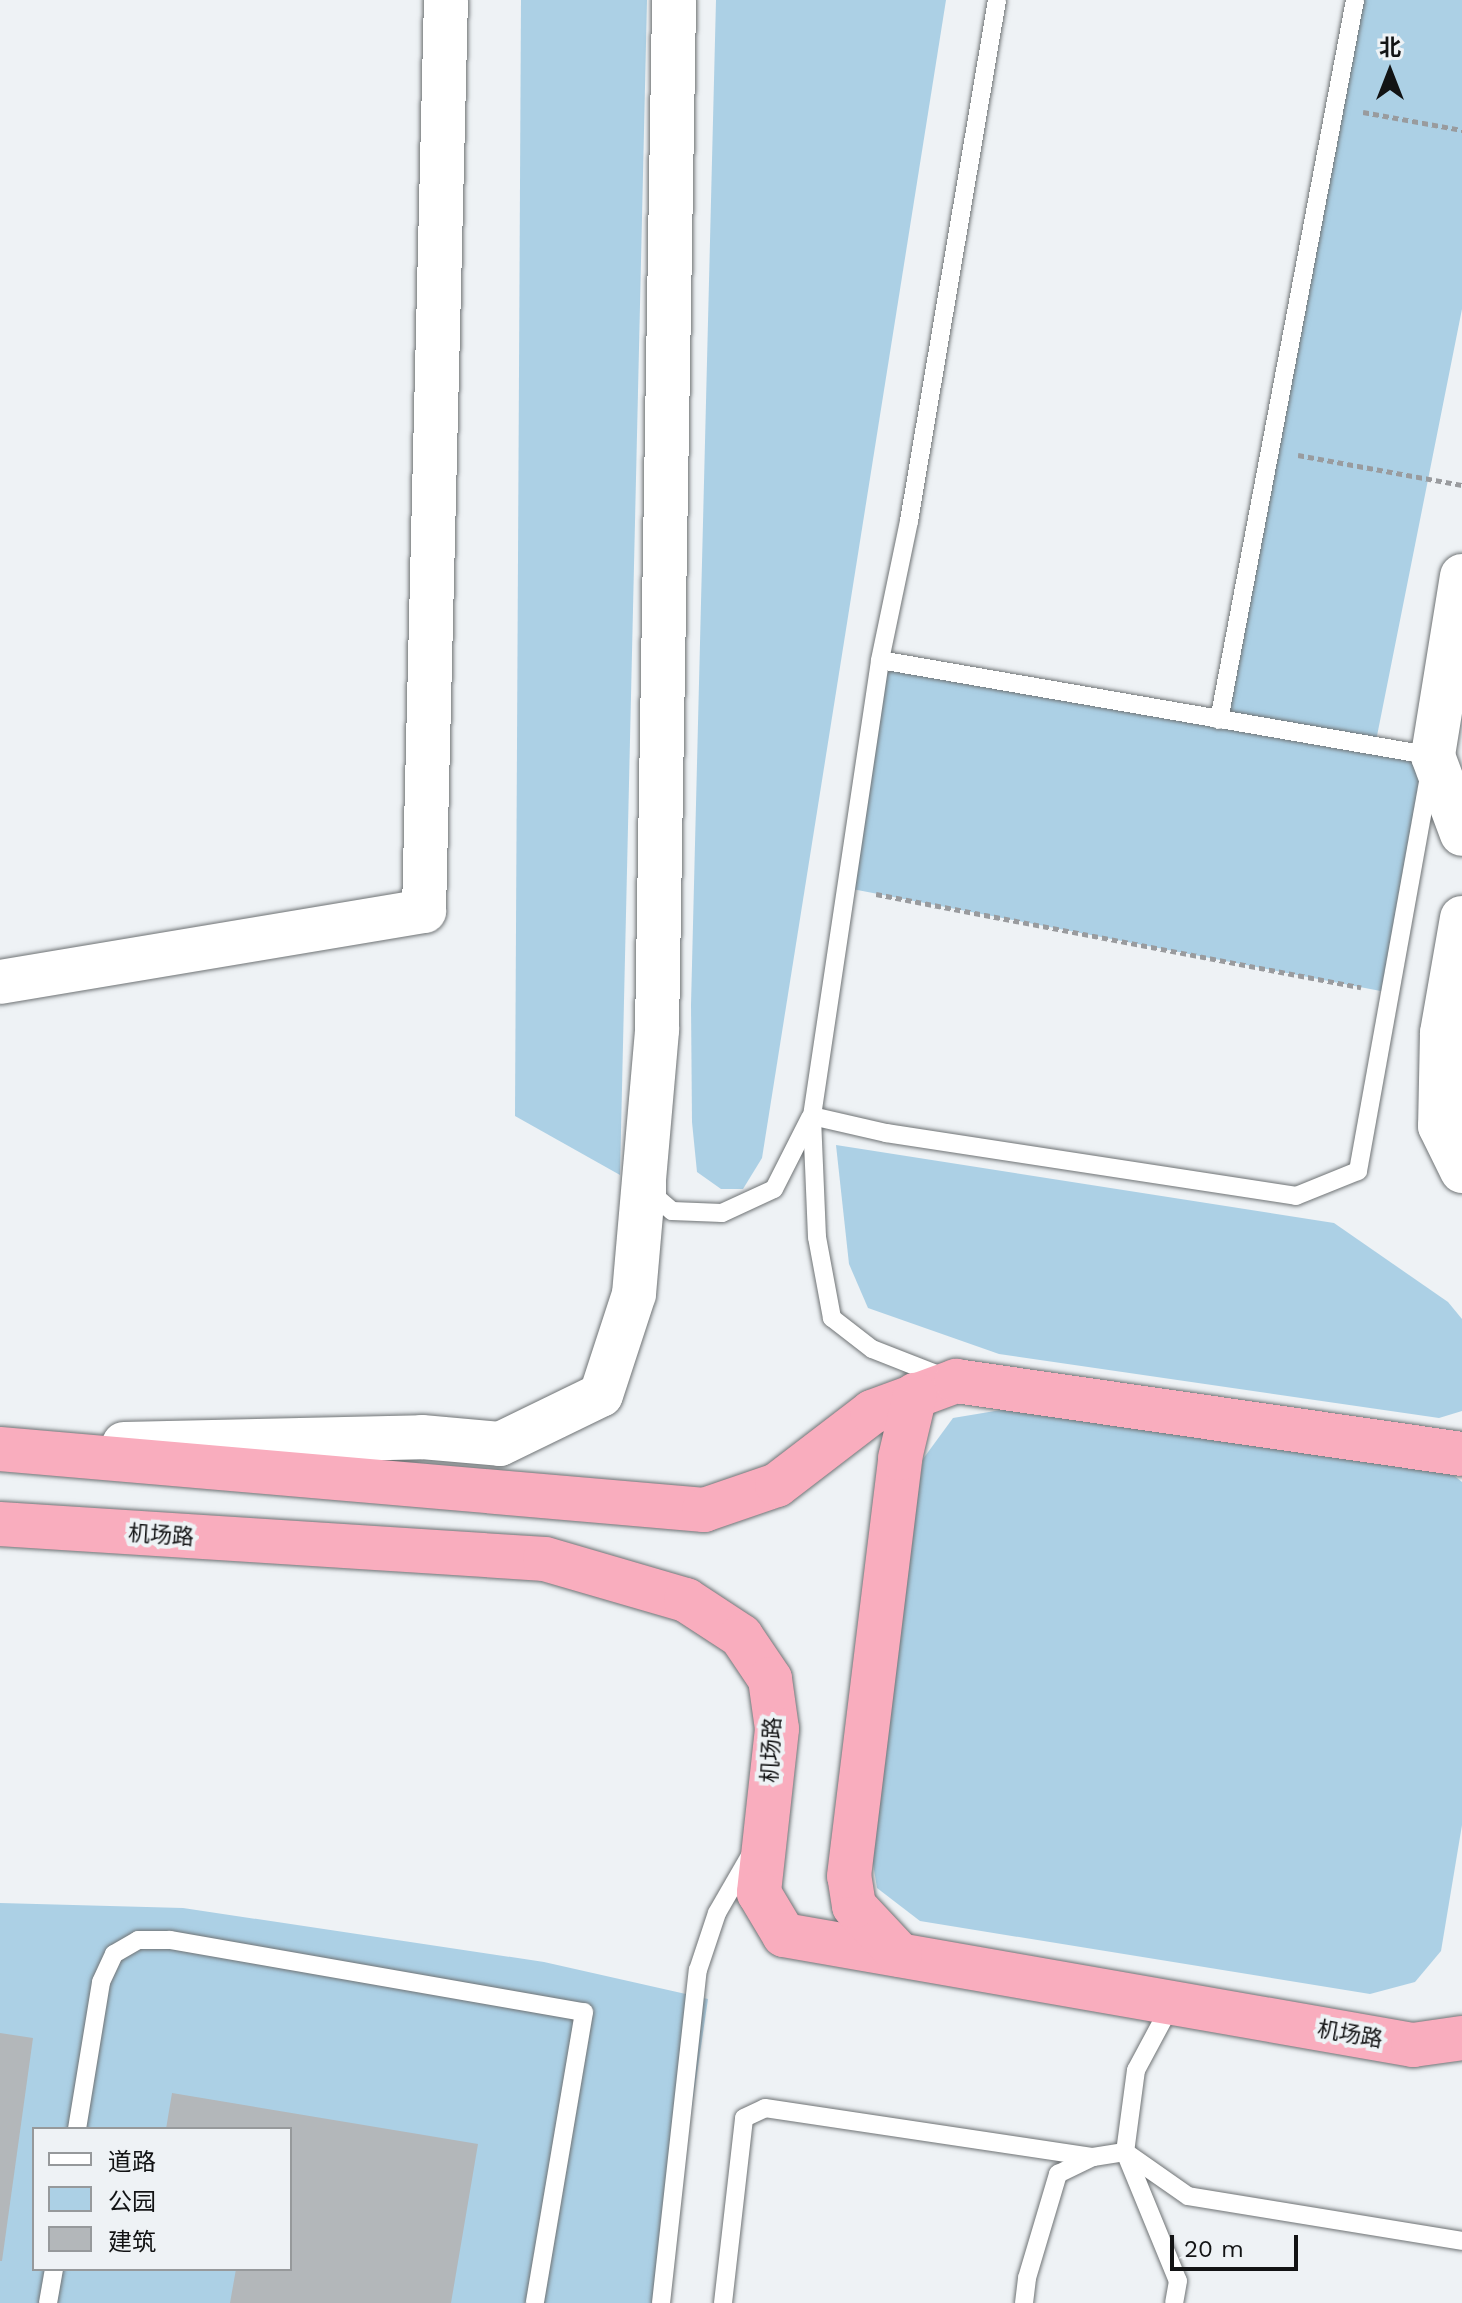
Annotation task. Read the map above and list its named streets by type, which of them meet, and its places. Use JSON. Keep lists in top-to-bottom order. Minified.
{"streets":{"highway":["机场路"]},"legend":["道路","公园","建筑"],"scale_bar":"20 m","north":"top"}
